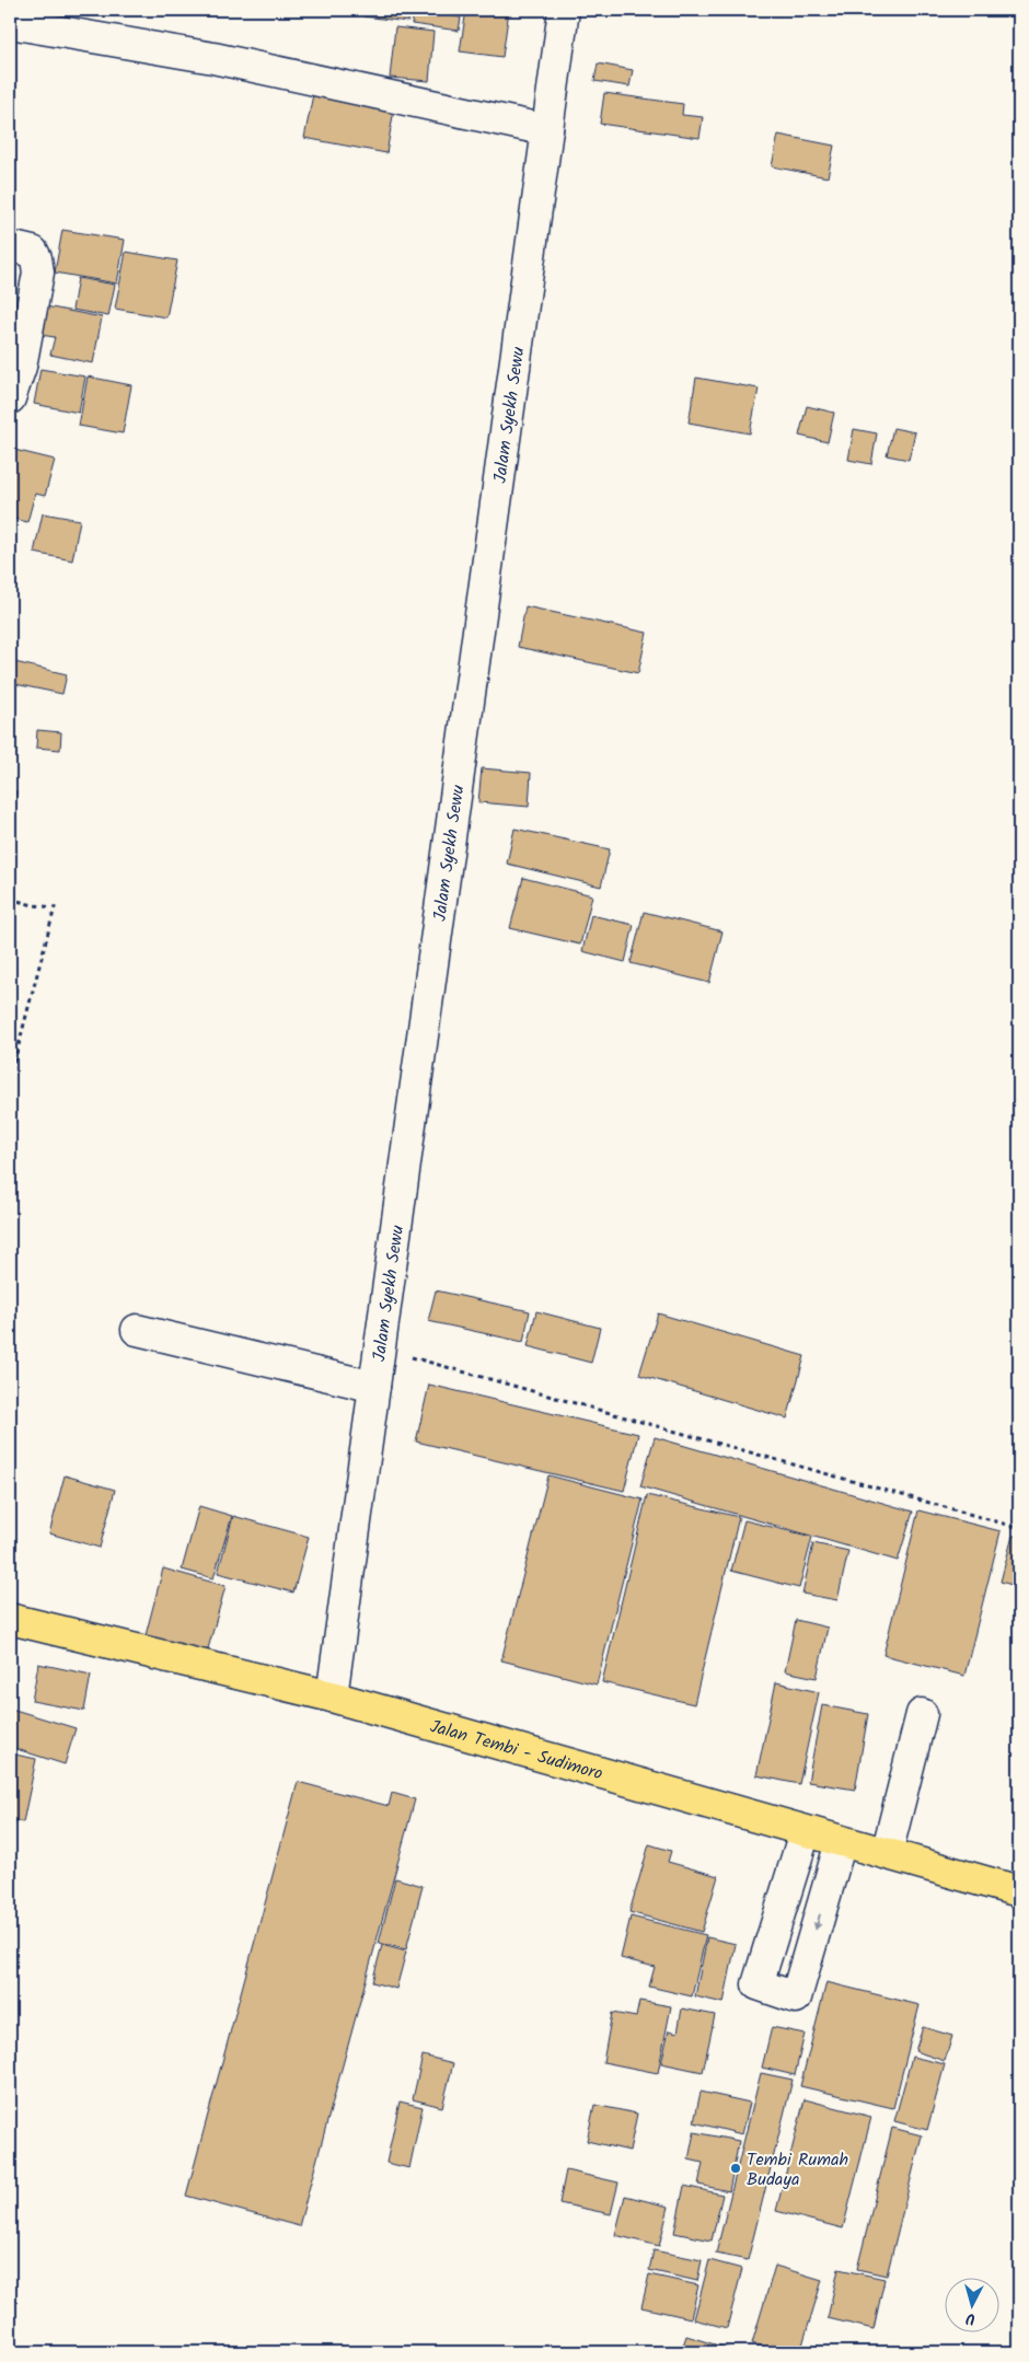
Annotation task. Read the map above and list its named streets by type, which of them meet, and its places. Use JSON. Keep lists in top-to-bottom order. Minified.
{"streets":{"main road":["Jalan Tembi - Sudimoro"],"street":["Jalam Syekh Sewu"]},"crossings":[["Jalam Syekh Sewu","Jalan Tembi - Sudimoro"]],"places":["Tembi Rumah Budaya"],"north":"bottom"}
